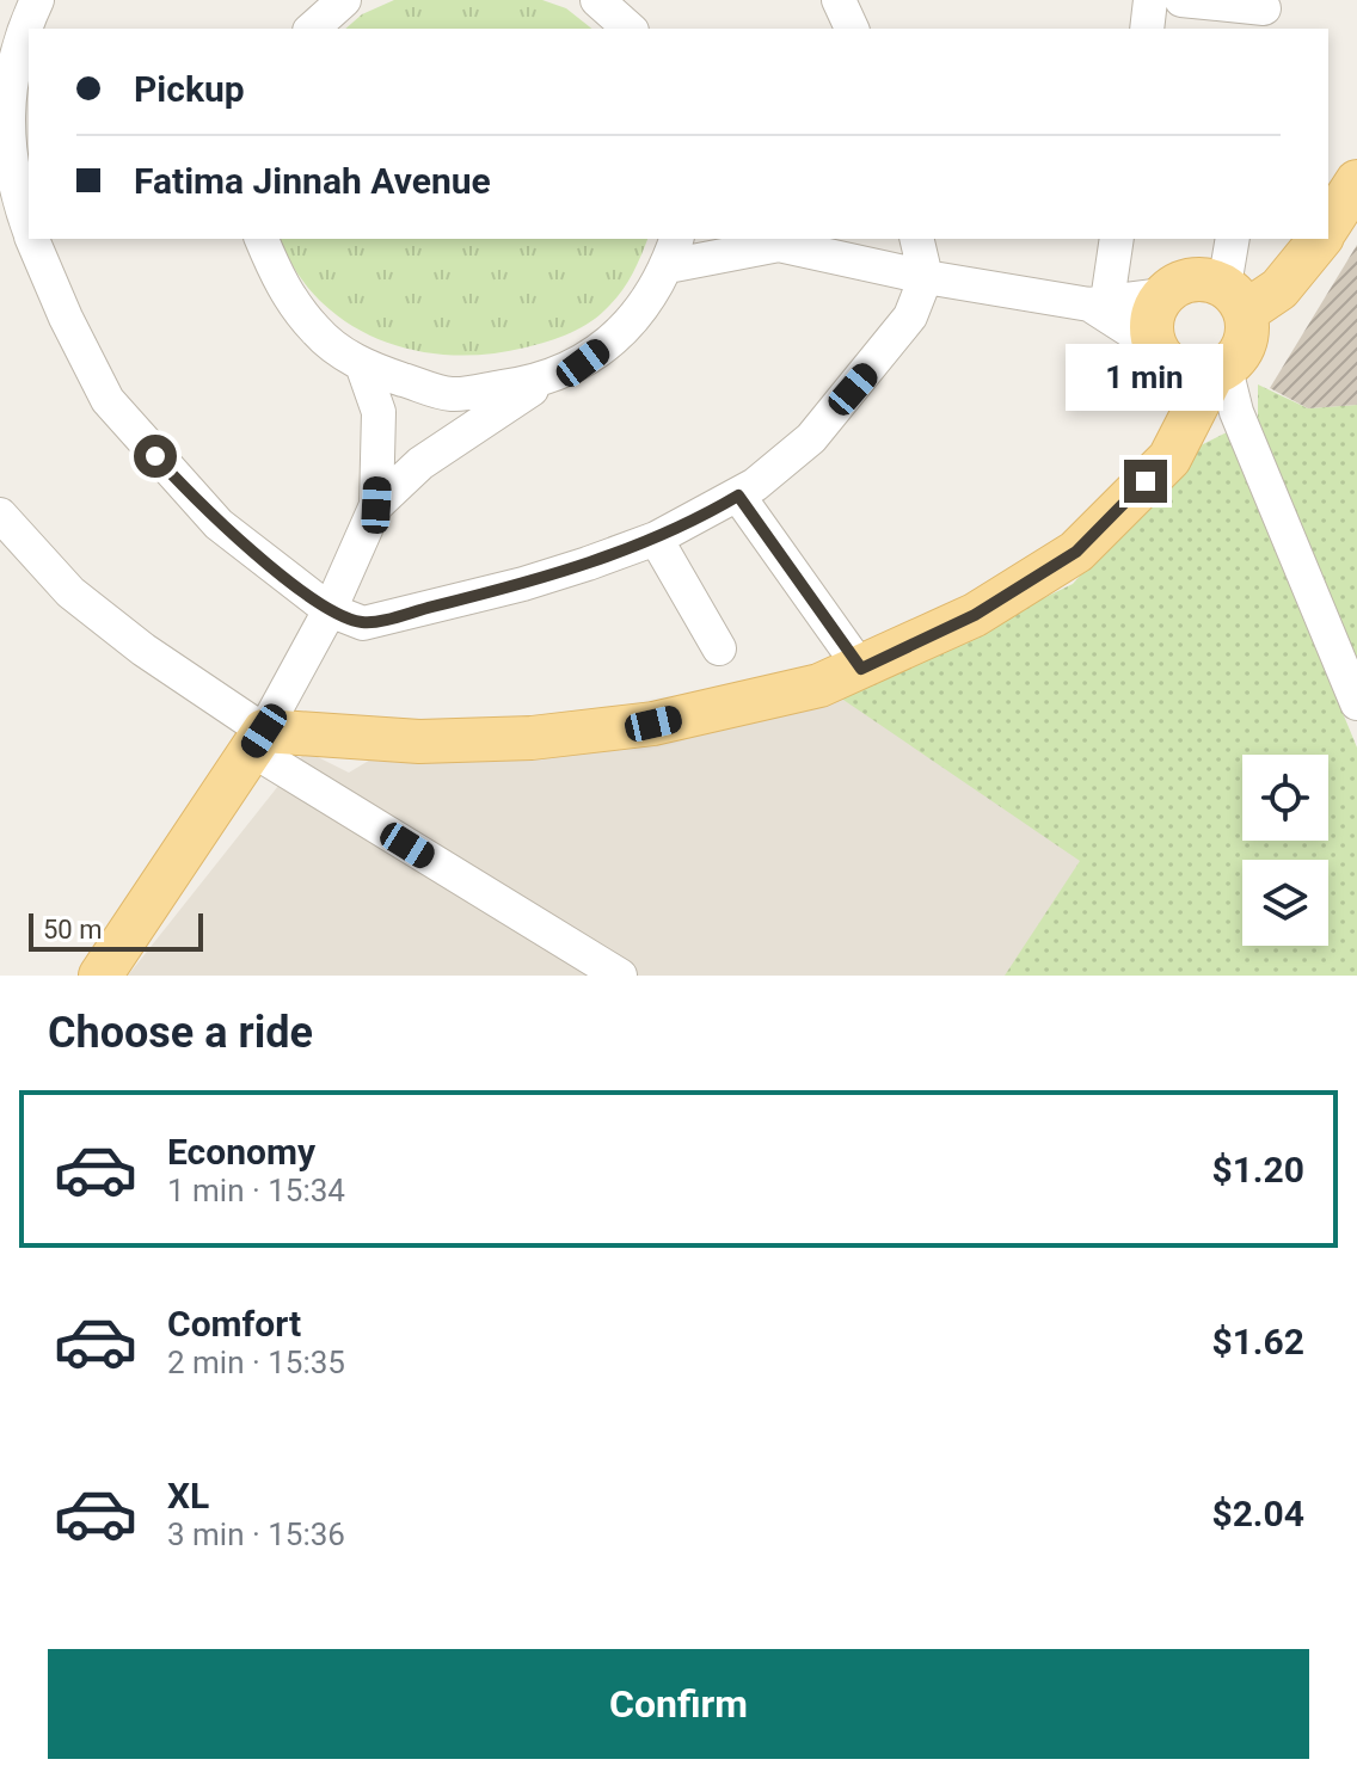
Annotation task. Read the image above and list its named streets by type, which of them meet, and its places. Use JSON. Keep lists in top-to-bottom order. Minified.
{"scale_bar":"50 m","page":{"banner":["Pickup","Fatima Jinnah Avenue"],"bubble":"1 min","scale":"50 m","heading":"Choose a ride","list":[{"name":"Economy","note":"1 min · 15:34","value":"$1.20"},{"name":"Comfort","note":"2 min · 15:35","value":"$1.62"},{"name":"XL","note":"3 min · 15:36","value":"$2.04"}],"buttons":"Confirm"}}
